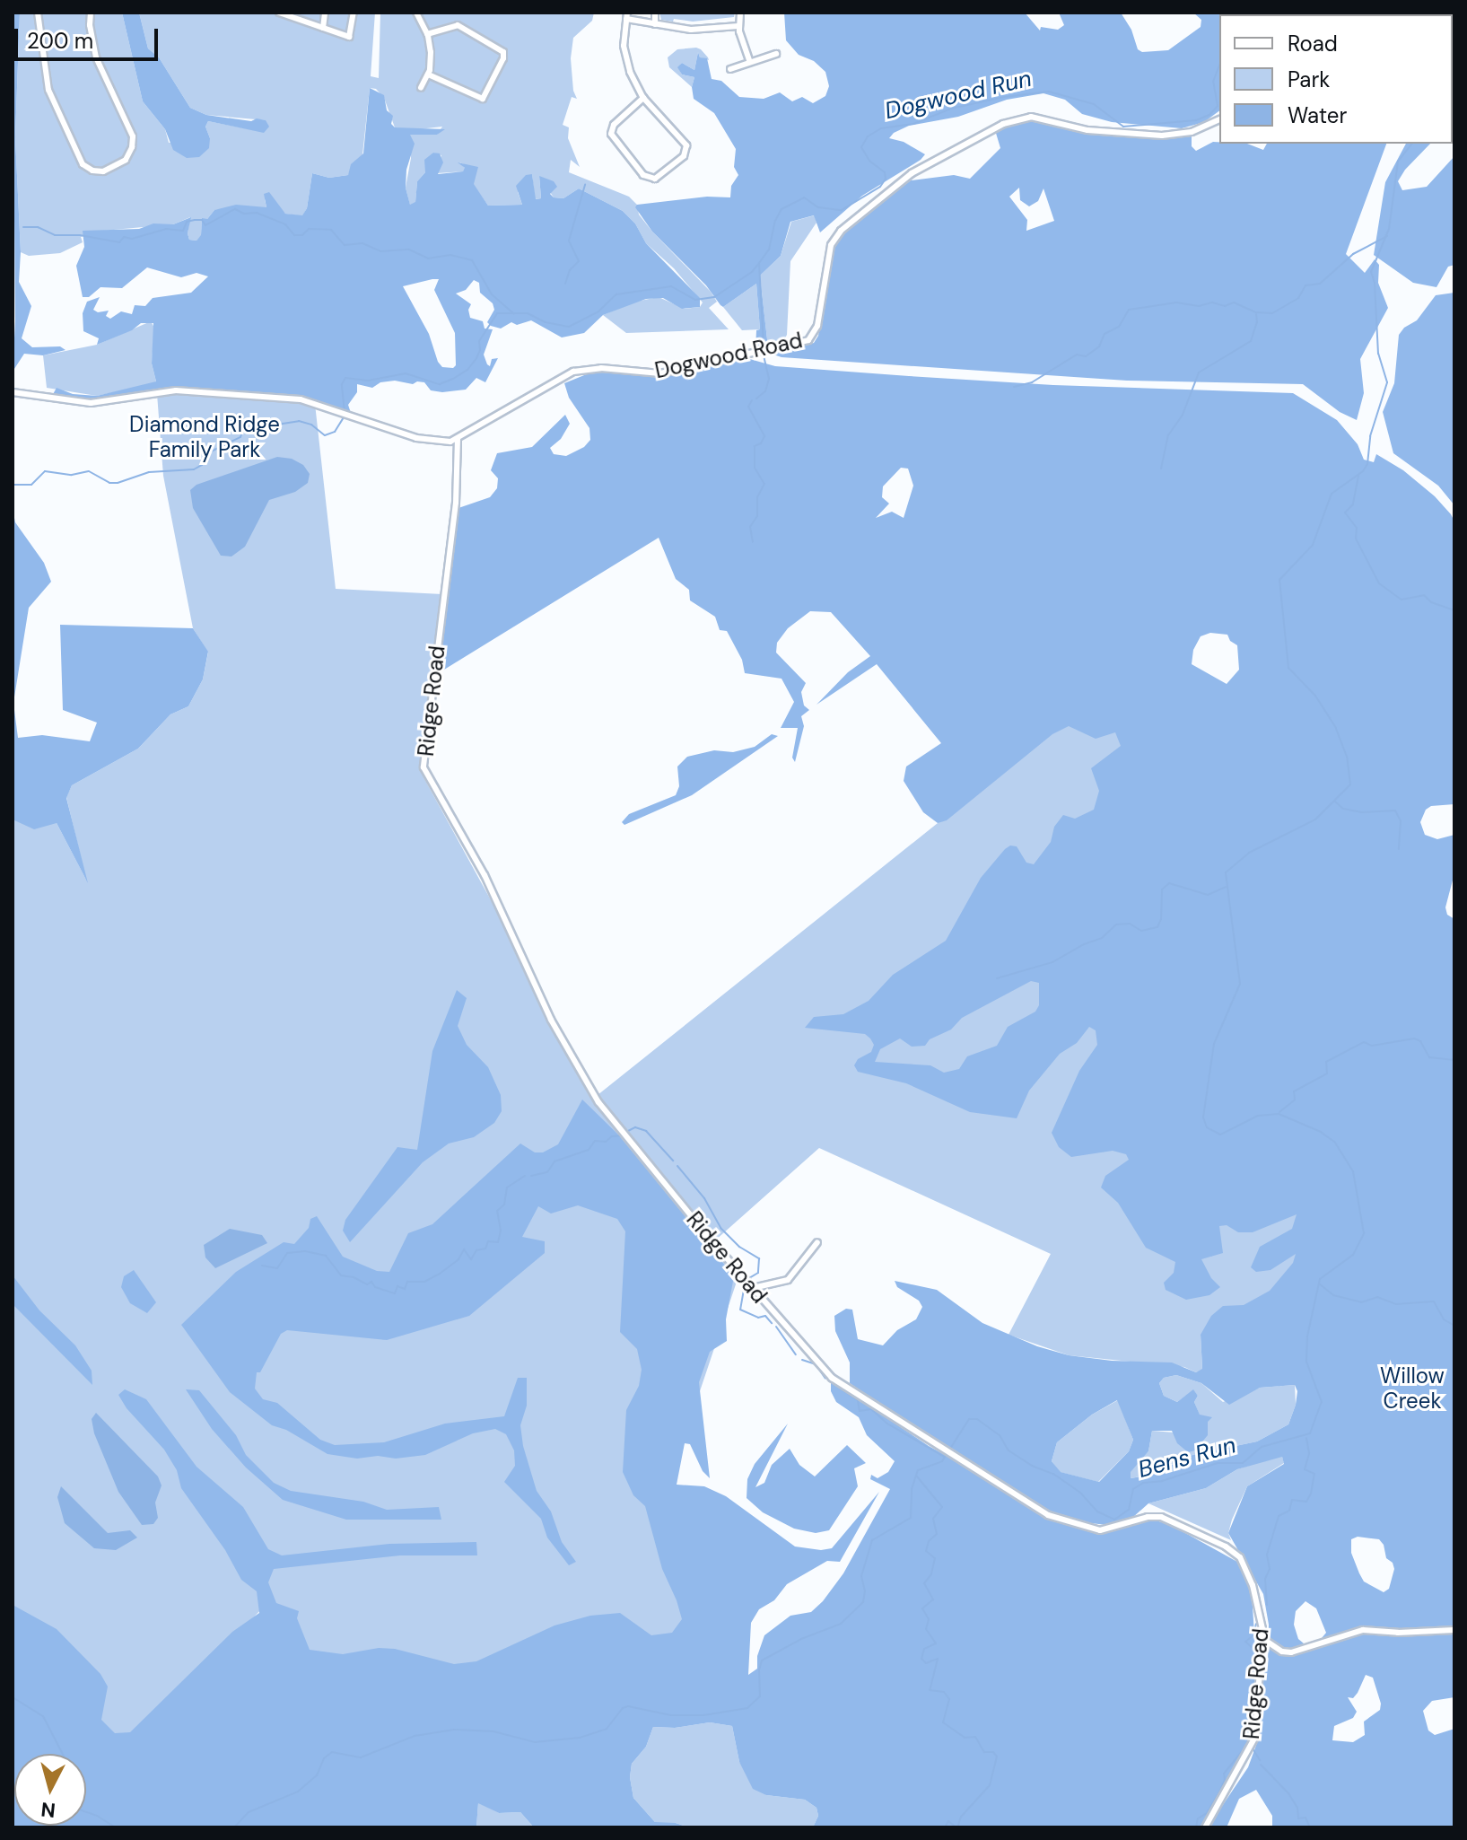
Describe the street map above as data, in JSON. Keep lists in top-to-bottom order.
{
  "streets": {
    "street": ["Dogwood Road", "Ridge Road"]
  },
  "crossings": [
    ["Dogwood Road", "Ridge Road"]
  ],
  "water": ["Dogwood Run", "Bens Run"],
  "parks": ["Diamond Ridge Family Park", "Willow Creek"],
  "legend": ["Road", "Park", "Water"],
  "scale_bar": "200 m",
  "north": "bottom"
}
